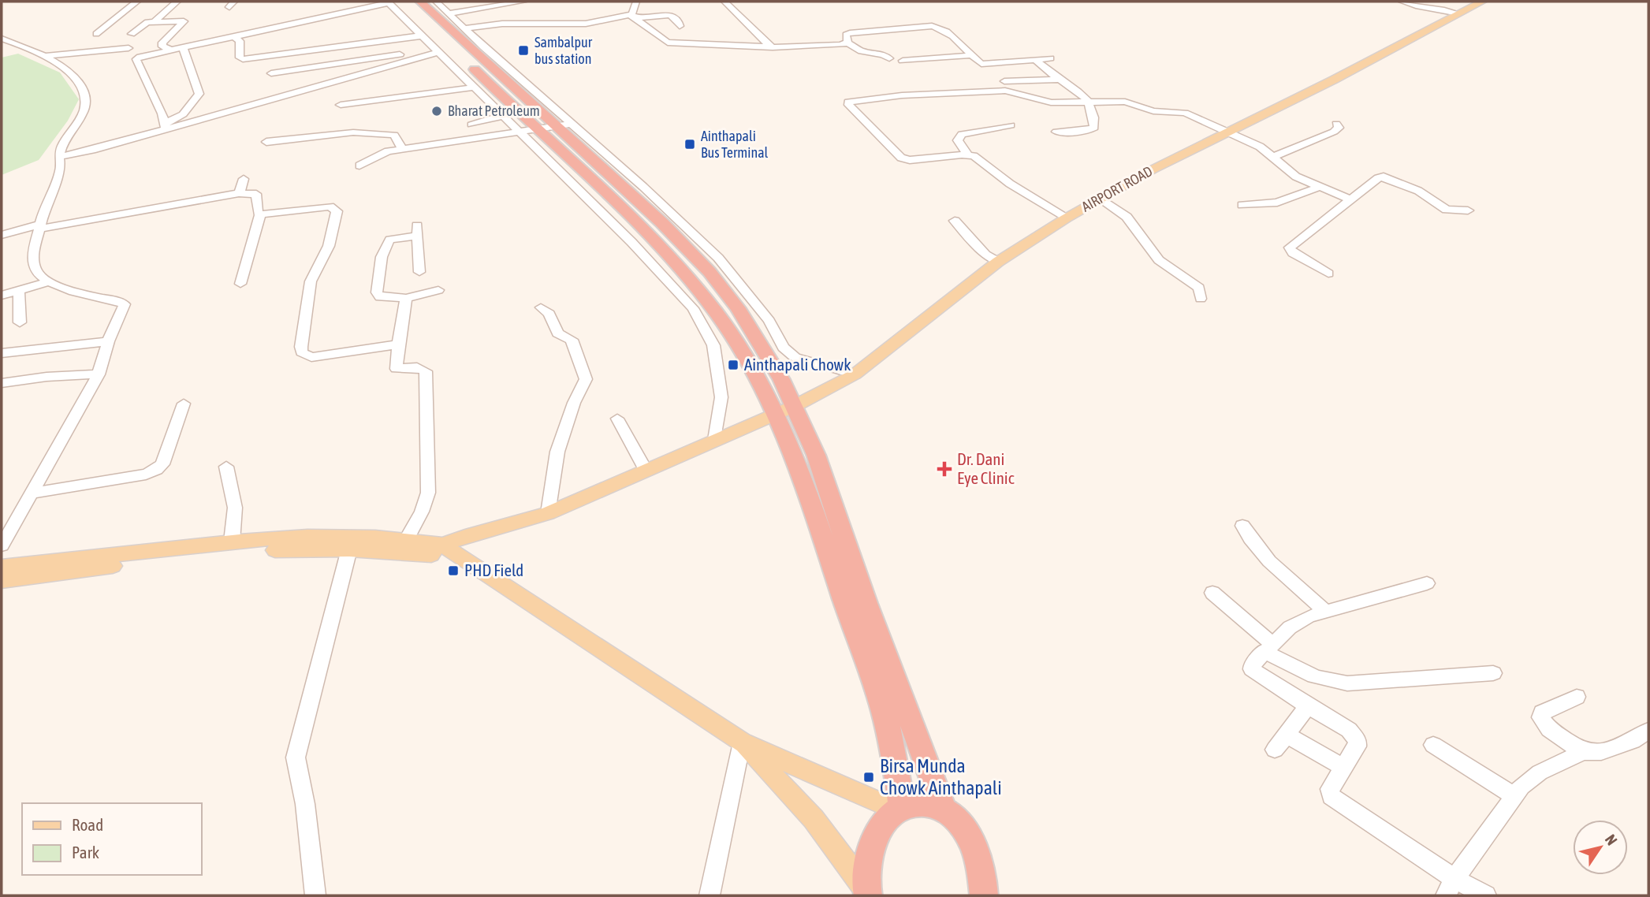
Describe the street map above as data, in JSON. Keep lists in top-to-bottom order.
{
  "streets": {
    "main road": ["AIRPORT ROAD"]
  },
  "places": {
    "transit": [
      "Sambalpur bus station",
      "Ainthapali Bus Terminal",
      "Ainthapali Chowk",
      "PHD Field",
      "Birsa Munda Chowk Ainthapali"
    ],
    "other": ["Bharat Petroleum"],
    "health": ["Dr. Dani Eye Clinic"]
  },
  "legend": ["Road", "Park"],
  "north": "top right"
}
